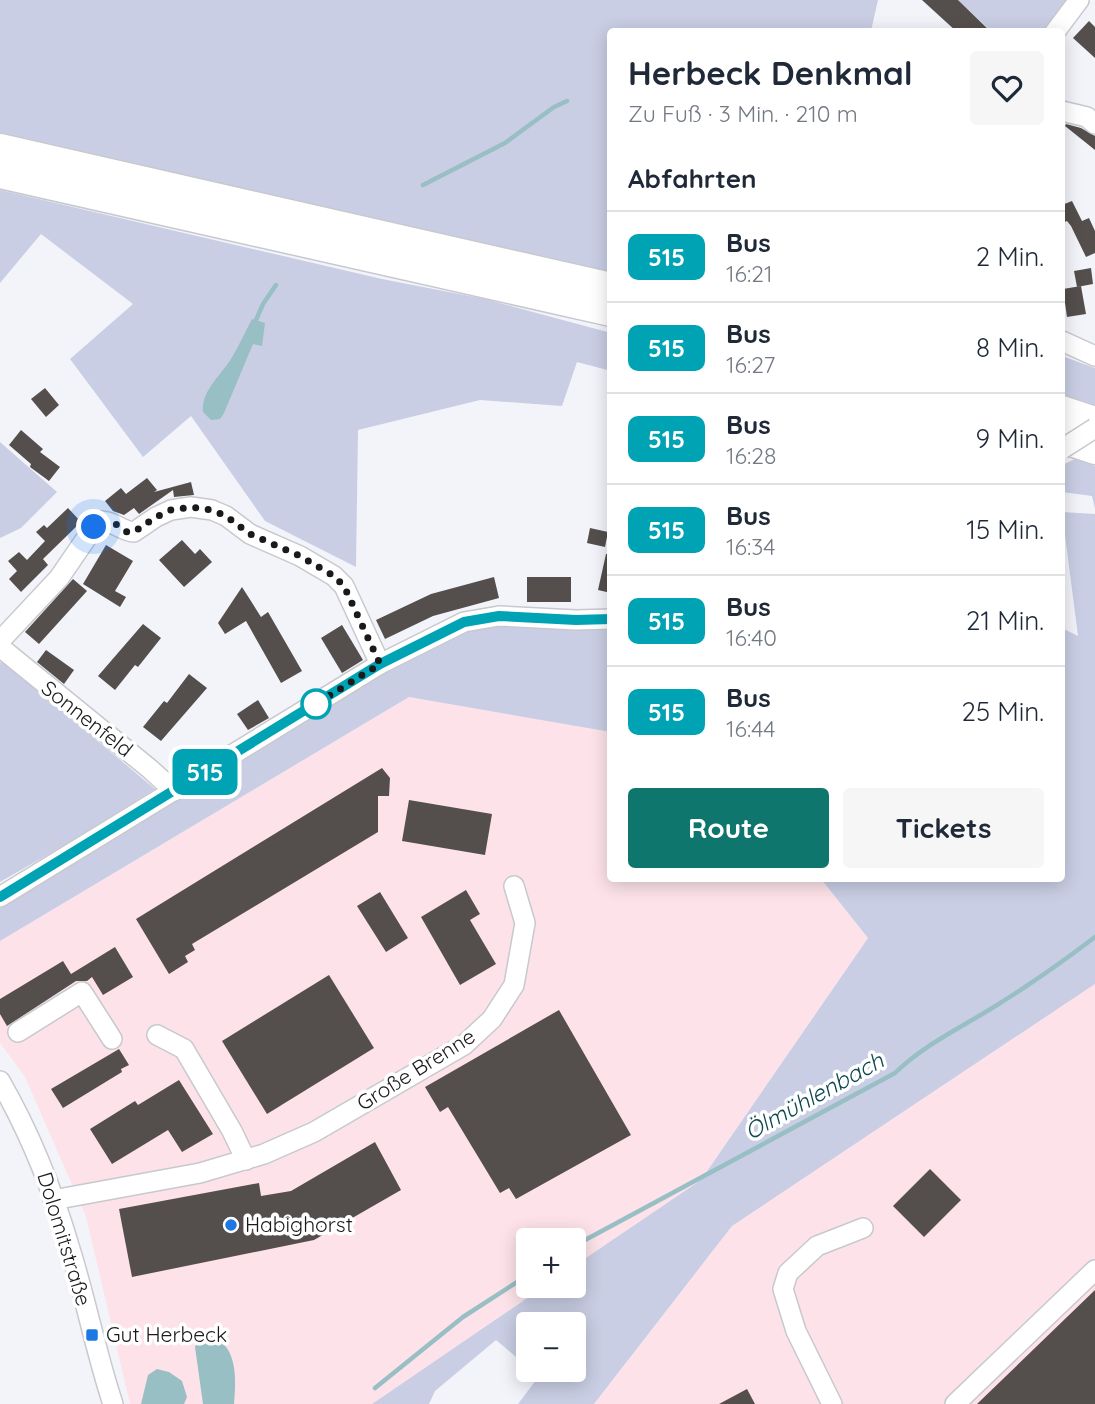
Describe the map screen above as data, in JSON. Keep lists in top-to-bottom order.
{
  "streets": {
    "street": ["Sonnenfeld", "Große Brenne", "Dolomitstraße"]
  },
  "crossings": [
    ["Große Brenne", "Dolomitstraße"]
  ],
  "water": ["Ölmühlenbach"],
  "places": {
    "other": ["Habighorst"],
    "transit": ["Gut Herbeck"]
  },
  "lines": ["bus line 515"],
  "page": {
    "on_map": "515",
    "heading": [
      ["Herbeck Denkmal", "Zu Fuß · 3 Min. · 210 m"],
      "Abfahrten"
    ],
    "list": [
      {
        "mark": "515",
        "name": "Bus",
        "note": "16:21",
        "value": "2 Min."
      },
      {
        "mark": "515",
        "name": "Bus",
        "note": "16:27",
        "value": "8 Min."
      },
      {
        "mark": "515",
        "name": "Bus",
        "note": "16:28",
        "value": "9 Min."
      },
      {
        "mark": "515",
        "name": "Bus",
        "note": "16:34",
        "value": "15 Min."
      },
      {
        "mark": "515",
        "name": "Bus",
        "note": "16:40",
        "value": "21 Min."
      },
      {
        "mark": "515",
        "name": "Bus",
        "note": "16:44",
        "value": "25 Min."
      }
    ],
    "buttons": ["Route", "Tickets"],
    "map_buttons": ["+", "−"]
  }
}
